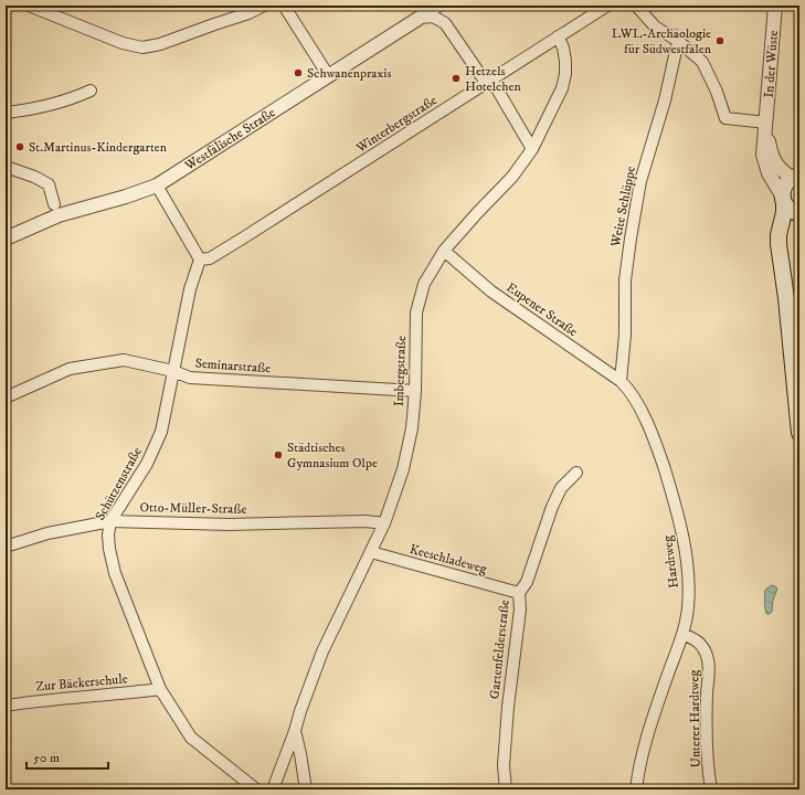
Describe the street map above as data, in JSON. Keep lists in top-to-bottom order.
{
  "streets": {
    "street": [
      "In der Wüste",
      "Winterbergstraße",
      "Westfälische Straße",
      "Weite Schlüppe",
      "Eupener Straße",
      "Seminarstraße",
      "Imbergstraße",
      "Schützenstraße",
      "Otto-Müller-Straße",
      "Keeschladeweg",
      "Hardtweg",
      "Gartenfelderstraße",
      "Zur Bäckerschule",
      "Unterer Hardtweg"
    ]
  },
  "crossings": [
    ["Winterbergstraße", "Imbergstraße"],
    ["Winterbergstraße", "Schützenstraße"],
    ["Weite Schlüppe", "Eupener Straße"],
    ["Weite Schlüppe", "Hardtweg"],
    ["Eupener Straße", "Imbergstraße"],
    ["Eupener Straße", "Hardtweg"],
    ["Seminarstraße", "Imbergstraße"],
    ["Seminarstraße", "Schützenstraße"],
    ["Imbergstraße", "Otto-Müller-Straße"],
    ["Imbergstraße", "Keeschladeweg"],
    ["Schützenstraße", "Otto-Müller-Straße"],
    ["Schützenstraße", "Zur Bäckerschule"],
    ["Keeschladeweg", "Gartenfelderstraße"],
    ["Hardtweg", "Unterer Hardtweg"]
  ],
  "places": [
    "LWL-Archäologie für Südwestfalen",
    "Schwanenpraxis",
    "Hetzels Hotelchen",
    "St.Martinus-Kindergarten",
    "Städtisches Gymnasium Olpe"
  ],
  "scale_bar": "50 m"
}
